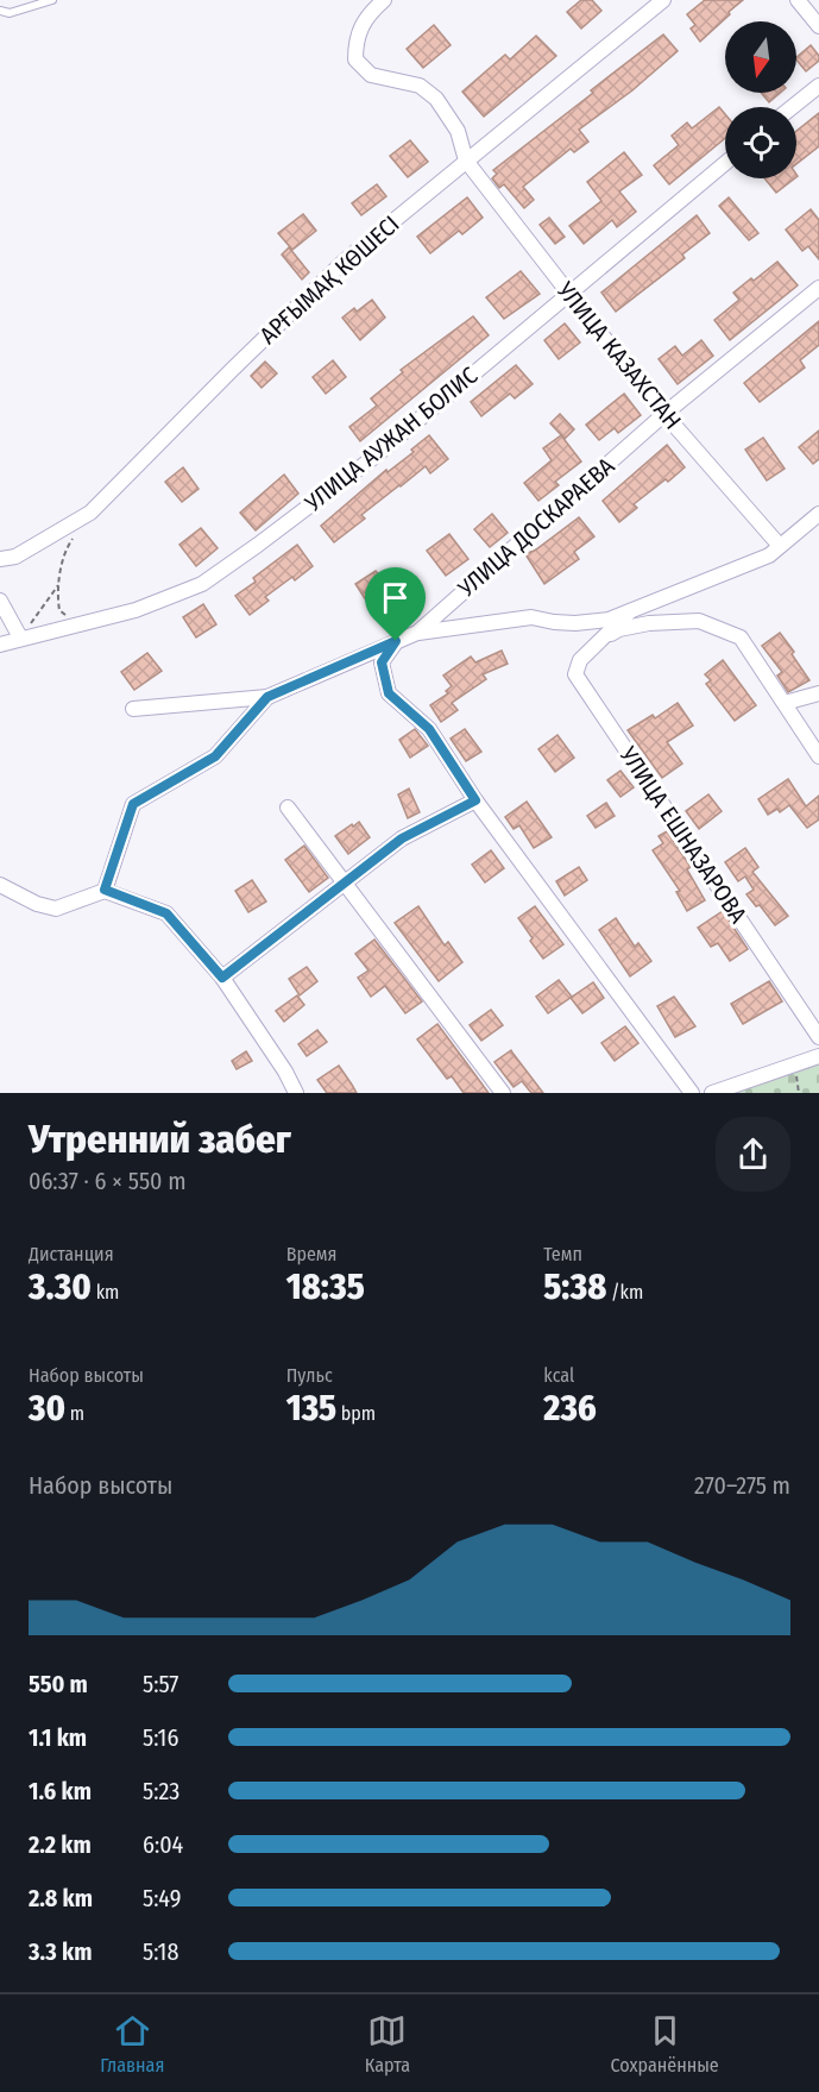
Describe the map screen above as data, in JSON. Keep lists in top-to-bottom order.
{
  "streets": {
    "street": [
      "АРҒЫМАҚ КӨШЕСІ",
      "УЛИЦА КАЗАХСТАН",
      "УЛИЦА АУЖАН БОЛИС",
      "УЛИЦА ДОСКАРАЕВА",
      "УЛИЦА ЕШНАЗАРОВА"
    ]
  },
  "crossings": [
    ["АРҒЫМАҚ КӨШЕСІ", "УЛИЦА КАЗАХСТАН"],
    ["УЛИЦА КАЗАХСТАН", "УЛИЦА АУЖАН БОЛИС"],
    ["УЛИЦА КАЗАХСТАН", "УЛИЦА ДОСКАРАЕВА"]
  ],
  "north": "bottom",
  "page": {
    "heading": ["Утренний забег", "06:37 · 6 × 550 m"],
    "stats": [
      ["Дистанция", "3.30 km"],
      ["Время", "18:35"],
      ["Темп", "5:38 /km"],
      ["Набор высоты", "30 m"],
      ["Пульс", "135 bpm"],
      ["kcal", "236"]
    ],
    "chart": ["Набор высоты", "270–275 m"],
    "list": [
      {
        "name": "550 m",
        "note": "5:57"
      },
      {
        "name": "1.1 km",
        "note": "5:16"
      },
      {
        "name": "1.6 km",
        "note": "5:23"
      },
      {
        "name": "2.2 km",
        "note": "6:04"
      },
      {
        "name": "2.8 km",
        "note": "5:49"
      },
      {
        "name": "3.3 km",
        "note": "5:18"
      }
    ],
    "tabs": ["Главная", "Карта", "Сохранённые"]
  }
}
